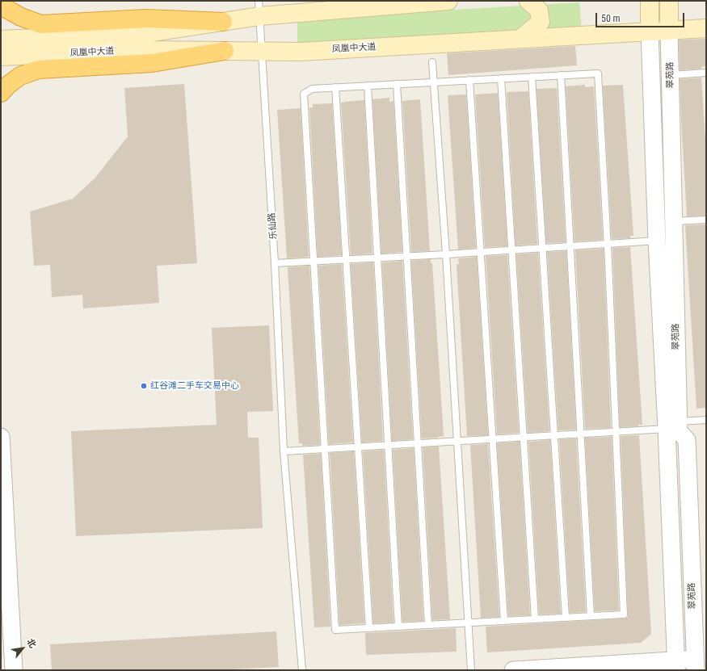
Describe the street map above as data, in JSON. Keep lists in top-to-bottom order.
{
  "streets": {
    "main road": ["凤凰中大道", "翠苑路"],
    "lane": ["乐仙路"]
  },
  "crossings": [
    ["凤凰中大道", "翠苑路"],
    ["凤凰中大道", "乐仙路"]
  ],
  "places": ["红谷滩二手车交易中心"],
  "scale_bar": "50 m",
  "north": "top right"
}
